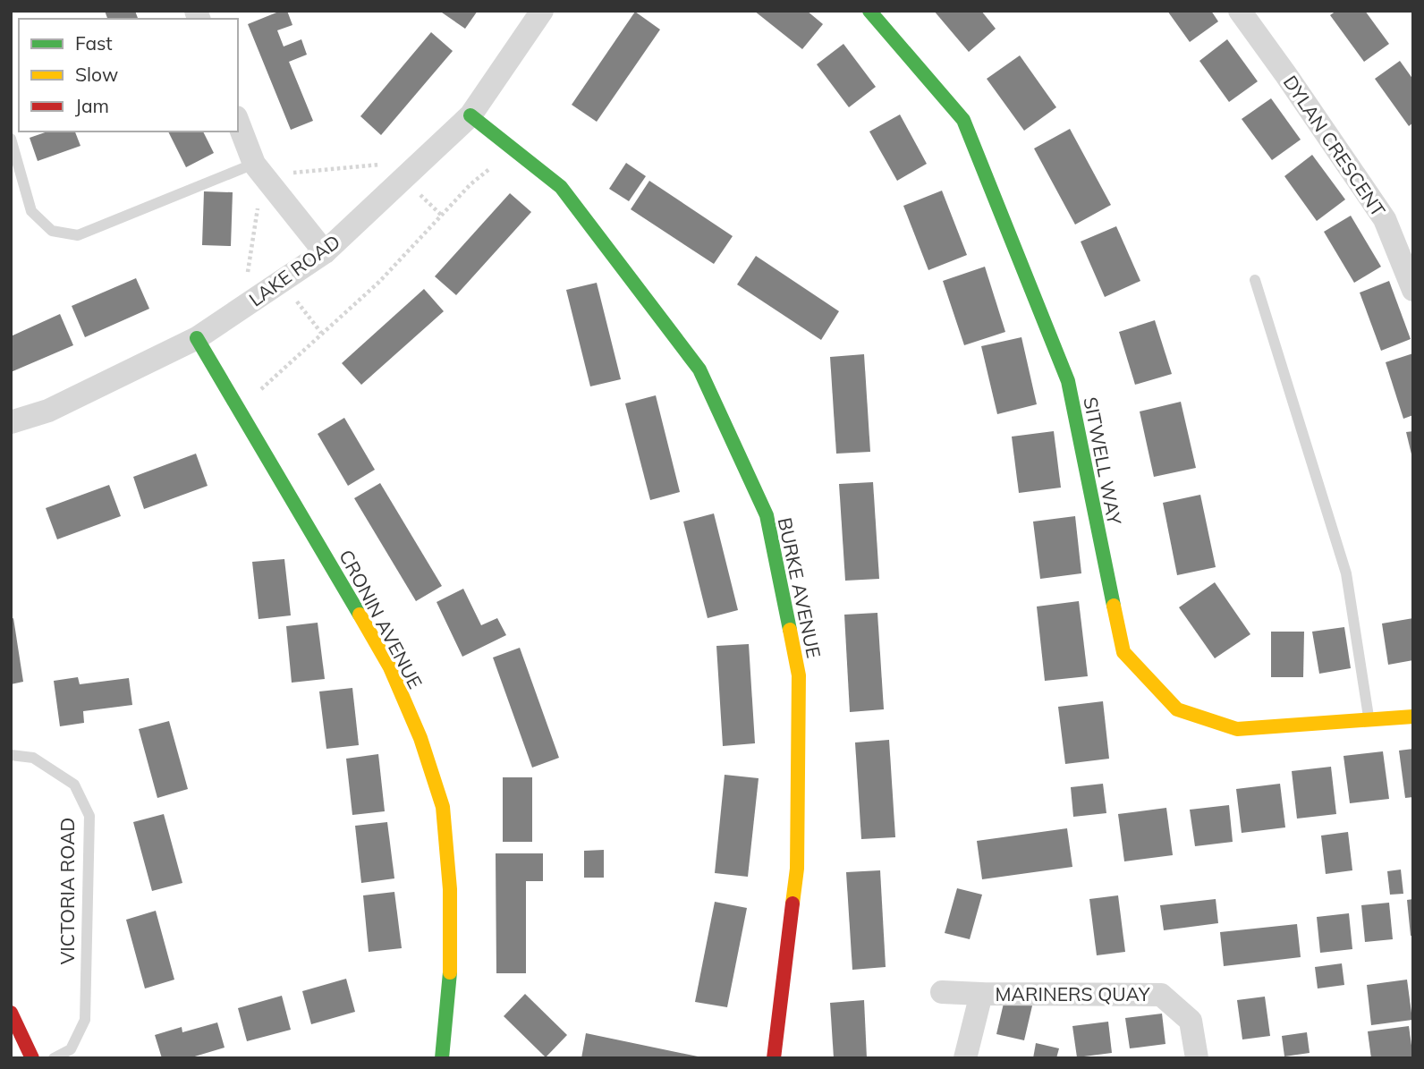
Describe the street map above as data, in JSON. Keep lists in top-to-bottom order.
{
  "streets": {
    "street": [
      "DYLAN CRESCENT",
      "LAKE ROAD",
      "SITWELL WAY",
      "BURKE AVENUE",
      "CRONIN AVENUE",
      "MARINERS QUAY"
    ],
    "lane": ["VICTORIA ROAD"]
  },
  "crossings": [
    ["LAKE ROAD", "BURKE AVENUE"],
    ["LAKE ROAD", "CRONIN AVENUE"]
  ],
  "legend": ["Fast", "Slow", "Jam"]
}
